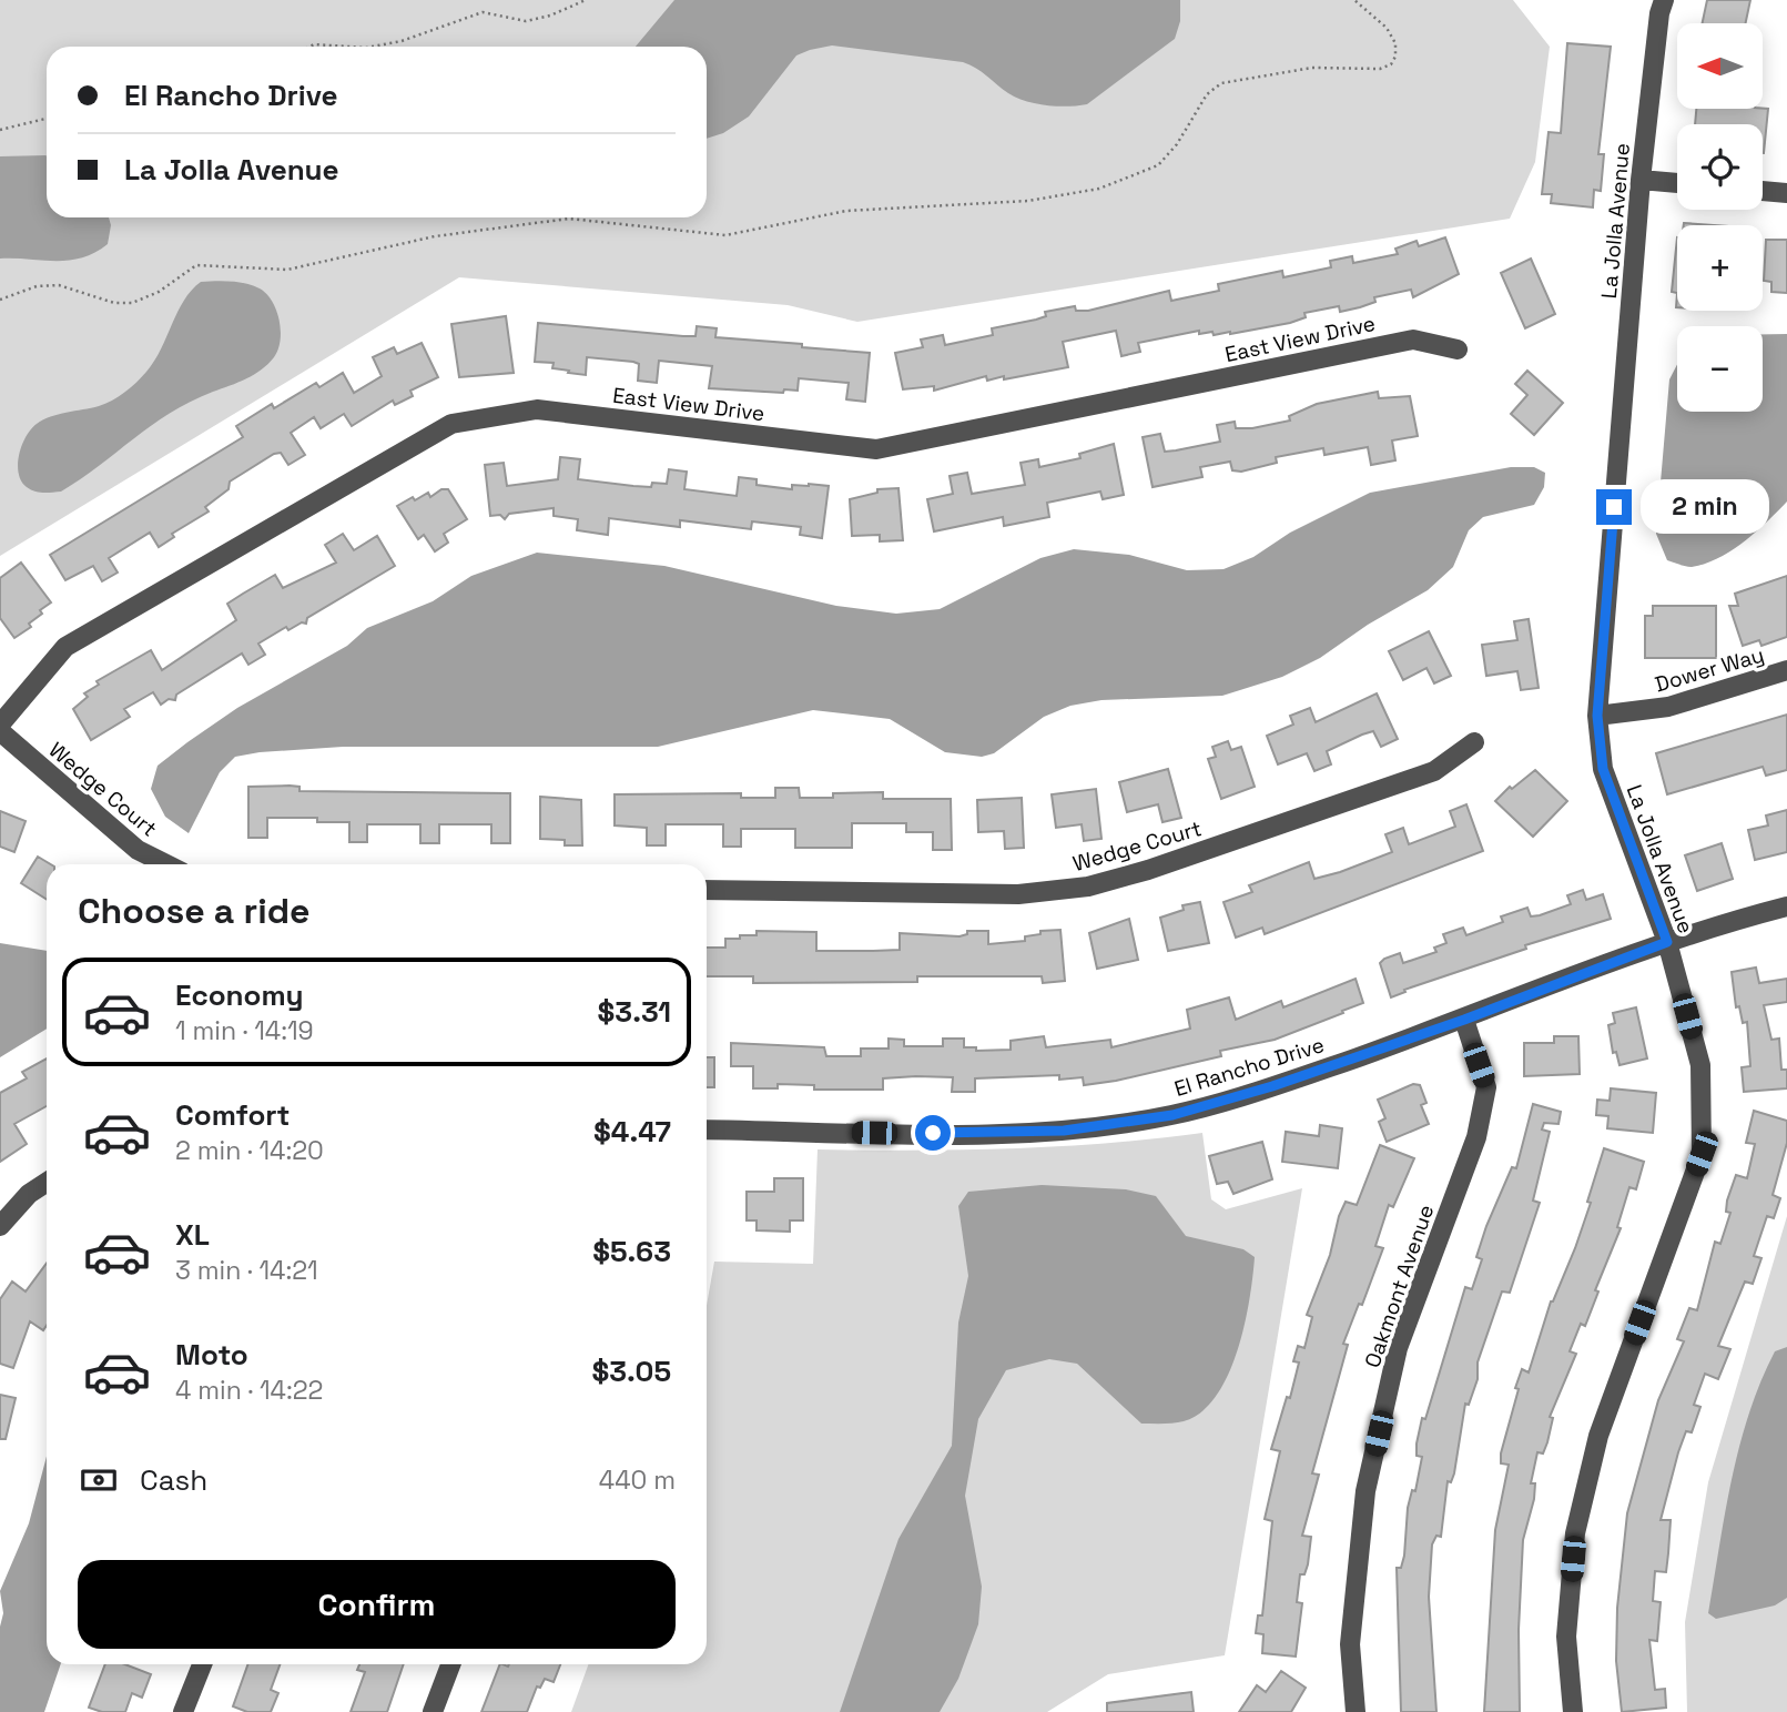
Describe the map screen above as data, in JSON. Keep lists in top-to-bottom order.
{
  "streets": {
    "street": [
      "La Jolla Avenue",
      "East View Drive",
      "Dower Way",
      "Wedge Court",
      "El Rancho Drive",
      "Oakmont Avenue"
    ]
  },
  "crossings": [
    ["La Jolla Avenue", "Dower Way"],
    ["La Jolla Avenue", "El Rancho Drive"],
    ["El Rancho Drive", "Oakmont Avenue"]
  ],
  "north": "left",
  "page": {
    "map_buttons": ["+", "−"],
    "banner": ["El Rancho Drive", "La Jolla Avenue"],
    "bubble": "2 min",
    "heading": "Choose a ride",
    "list": [
      {
        "name": "Economy",
        "note": "1 min · 14:19",
        "value": "$3.31"
      },
      {
        "name": "Comfort",
        "note": "2 min · 14:20",
        "value": "$4.47"
      },
      {
        "name": "XL",
        "note": "3 min · 14:21",
        "value": "$5.63"
      },
      {
        "name": "Moto",
        "note": "4 min · 14:22",
        "value": "$3.05"
      }
    ],
    "pay": ["Cash", "440 m"],
    "buttons": "Confirm"
  }
}
